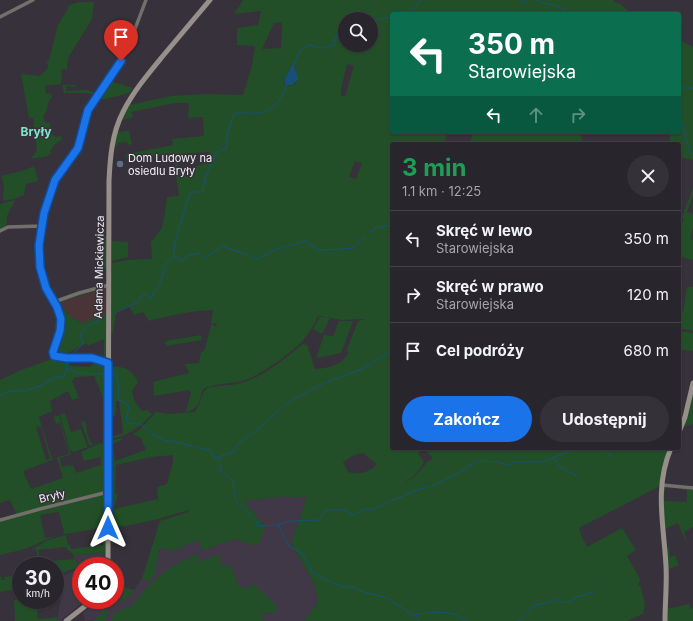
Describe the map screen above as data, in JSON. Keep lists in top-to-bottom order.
{
  "streets": {
    "street": ["Adama Mickiewicza", "Bryły"]
  },
  "crossings": [
    ["Adama Mickiewicza", "Bryły"]
  ],
  "districts": ["Bryły"],
  "places": ["Dom Ludowy na osiedlu Bryły"],
  "page": {
    "turn": ["350 m", "Starowiejska"],
    "heading": ["3 min", "1.1 km · 12:25"],
    "list": [
      {
        "name": "Skręć w lewo",
        "note": "Starowiejska",
        "value": "350 m"
      },
      {
        "name": "Skręć w prawo",
        "note": "Starowiejska",
        "value": "120 m"
      },
      {
        "name": "Cel podróży",
        "value": "680 m"
      }
    ],
    "buttons": ["Zakończ", "Udostępnij"],
    "speed": "30 km/h",
    "limit": "40"
  }
}
